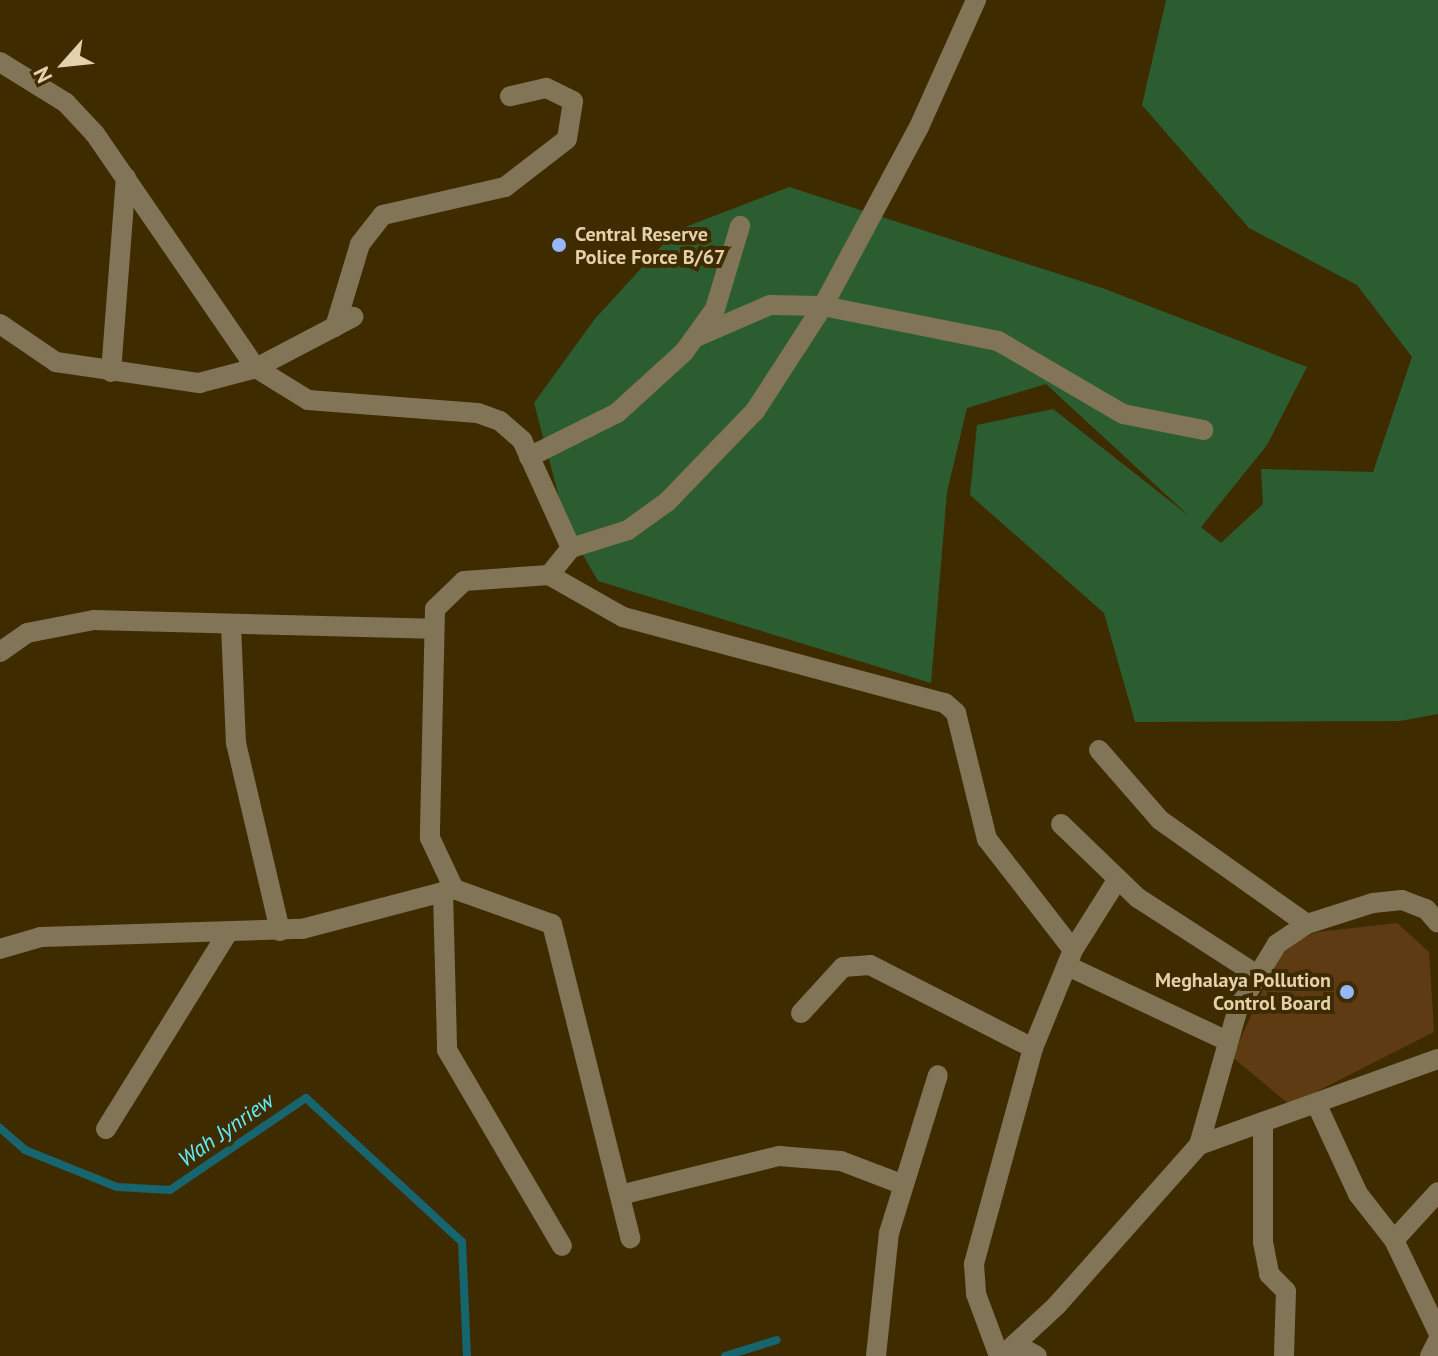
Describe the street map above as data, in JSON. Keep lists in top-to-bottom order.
{
  "water": ["Wah Jynriew"],
  "places": ["Central Reserve Police Force B/67", "Meghalaya Pollution Control Board"],
  "north": "bottom left"
}
